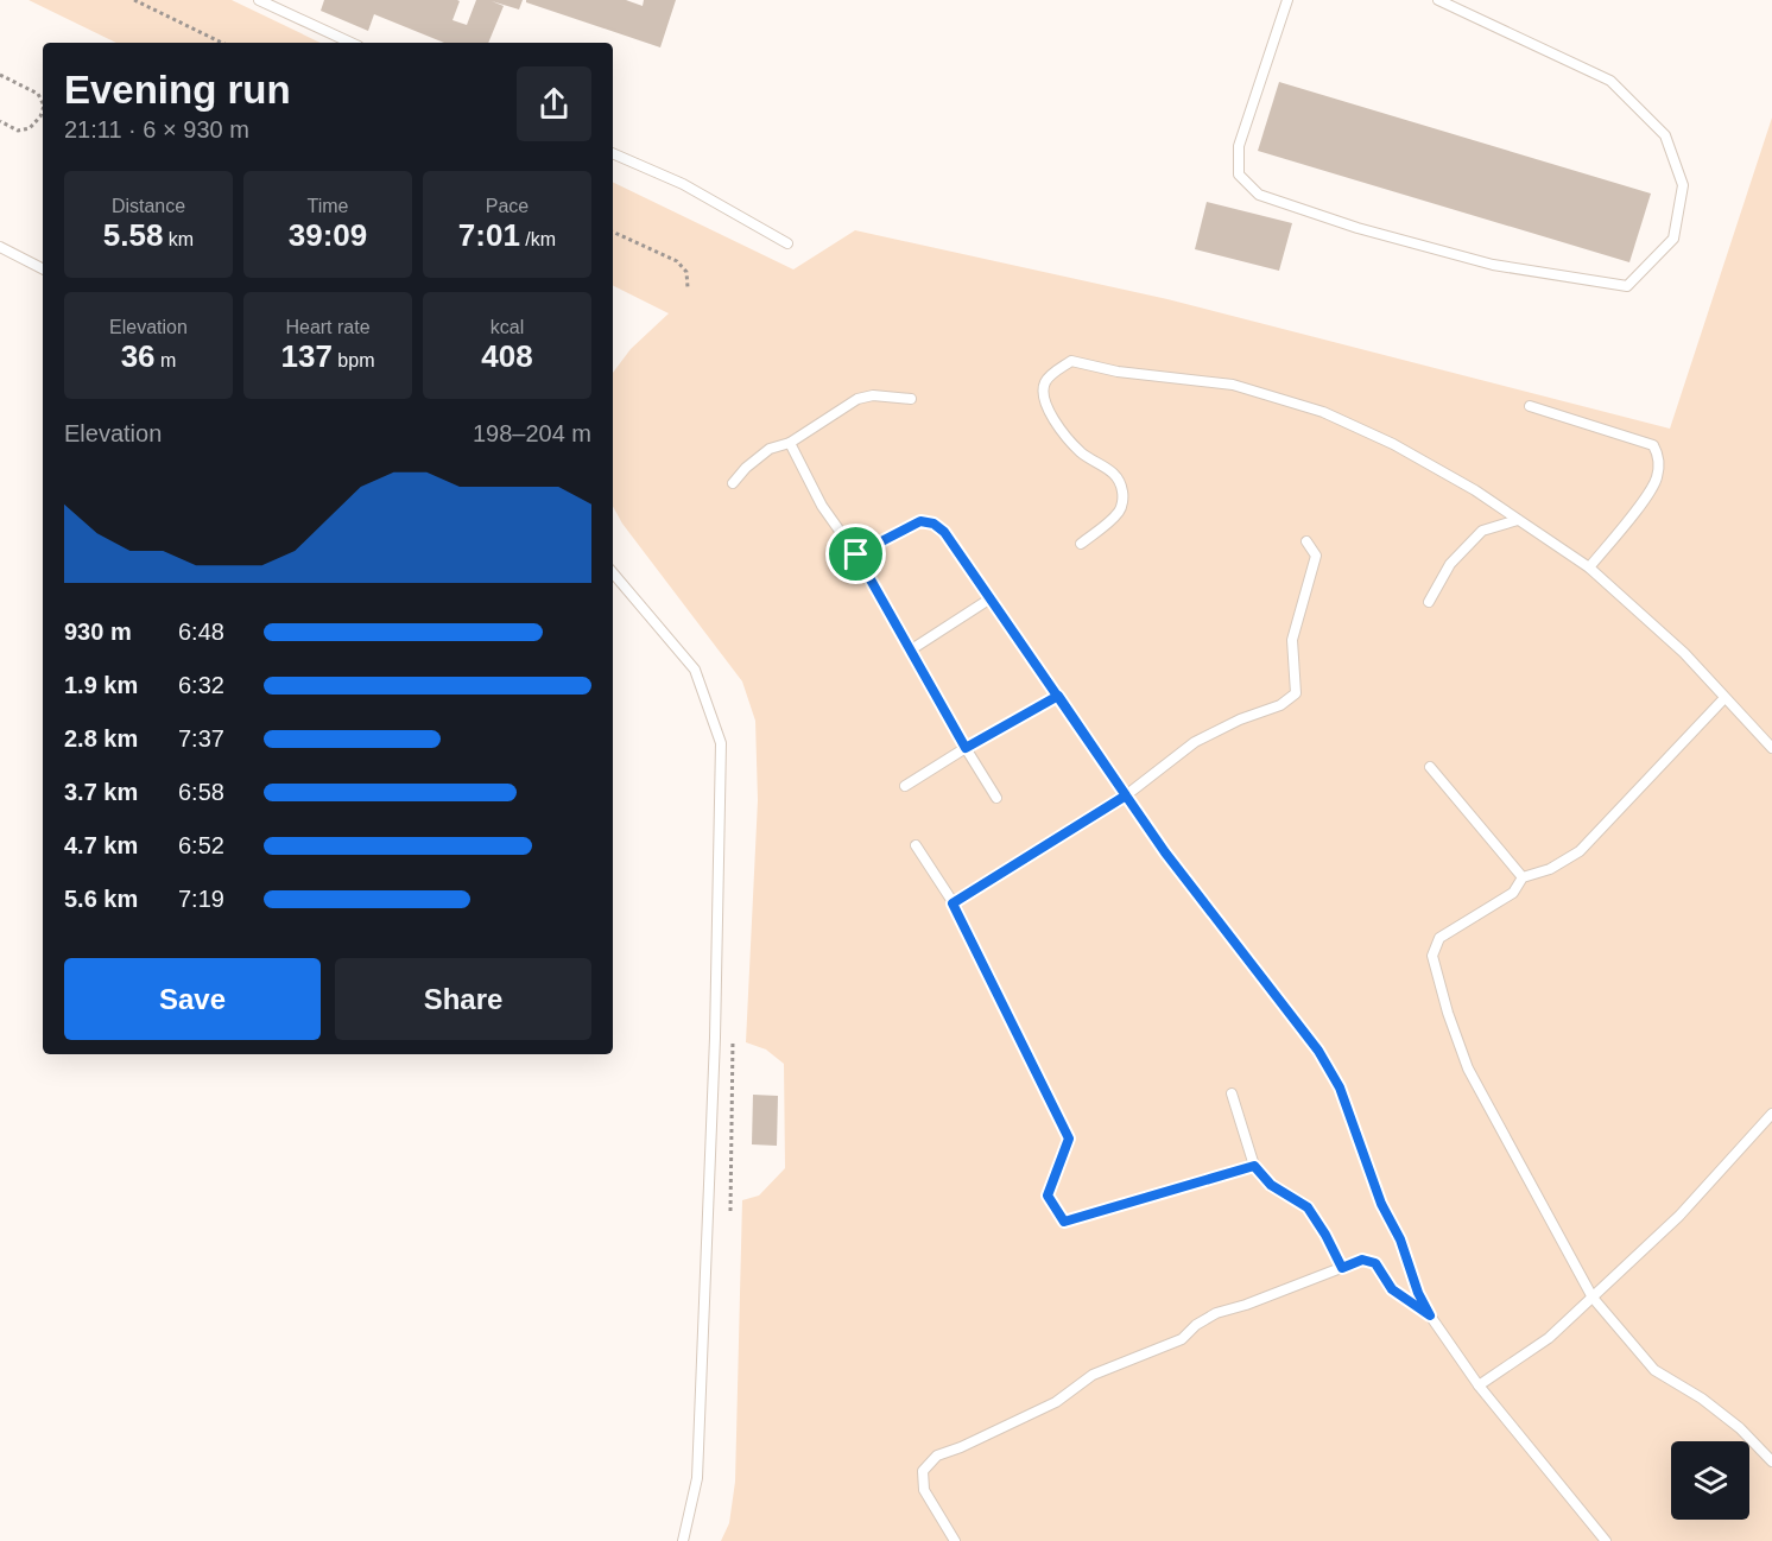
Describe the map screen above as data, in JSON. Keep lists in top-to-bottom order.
{
  "page": {
    "heading": ["Evening run", "21:11 · 6 × 930 m"],
    "stats": [
      ["Distance", "5.58 km"],
      ["Time", "39:09"],
      ["Pace", "7:01 /km"],
      ["Elevation", "36 m"],
      ["Heart rate", "137 bpm"],
      ["kcal", "408"]
    ],
    "chart": ["Elevation", "198–204 m"],
    "list": [
      {
        "name": "930 m",
        "note": "6:48"
      },
      {
        "name": "1.9 km",
        "note": "6:32"
      },
      {
        "name": "2.8 km",
        "note": "7:37"
      },
      {
        "name": "3.7 km",
        "note": "6:58"
      },
      {
        "name": "4.7 km",
        "note": "6:52"
      },
      {
        "name": "5.6 km",
        "note": "7:19"
      }
    ],
    "buttons": ["Save", "Share"]
  }
}
